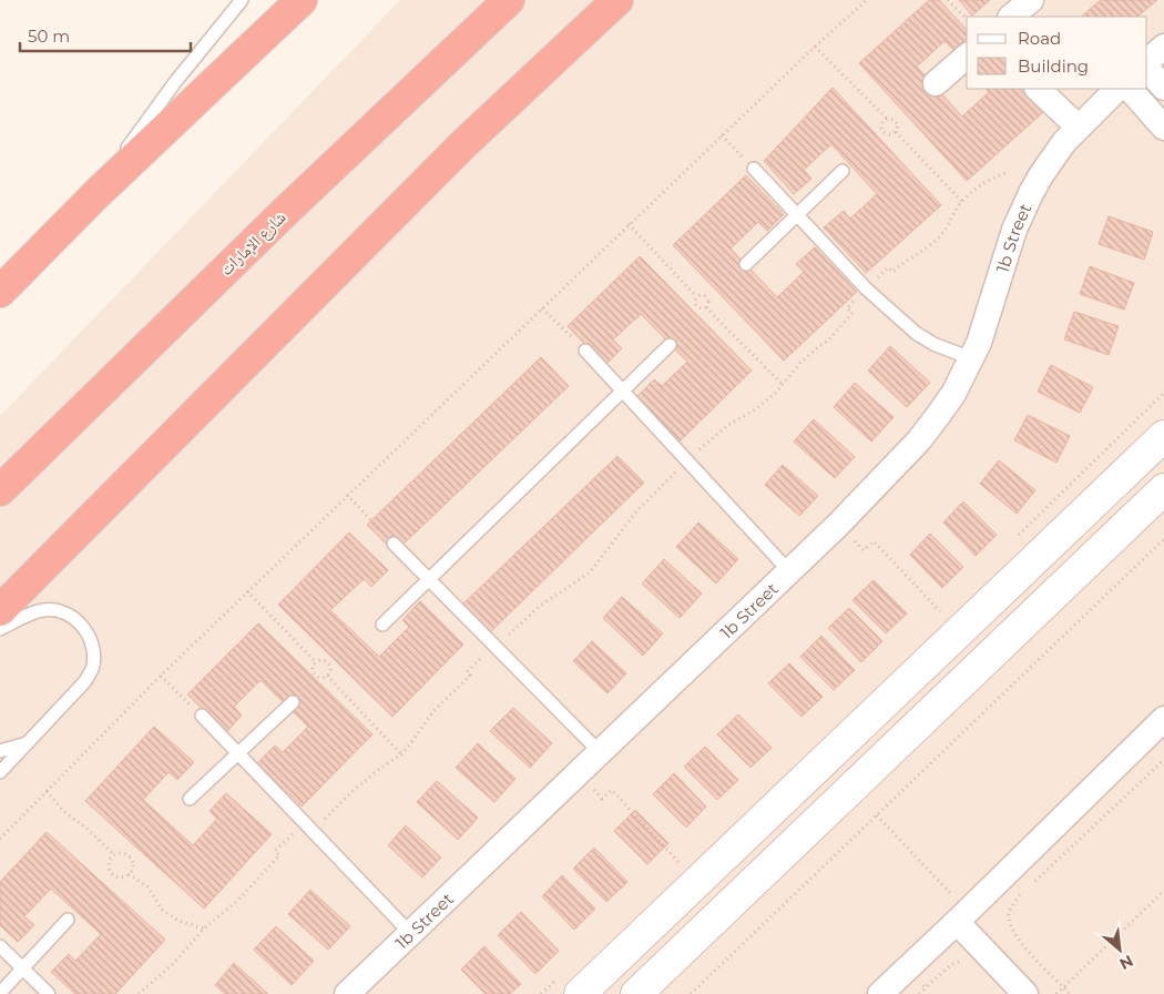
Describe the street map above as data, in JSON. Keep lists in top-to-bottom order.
{
  "streets": {
    "highway": ["شارع الإمارات"],
    "street": ["1b Street"]
  },
  "legend": ["Road", "Building"],
  "scale_bar": "50 m",
  "north": "bottom right"
}
